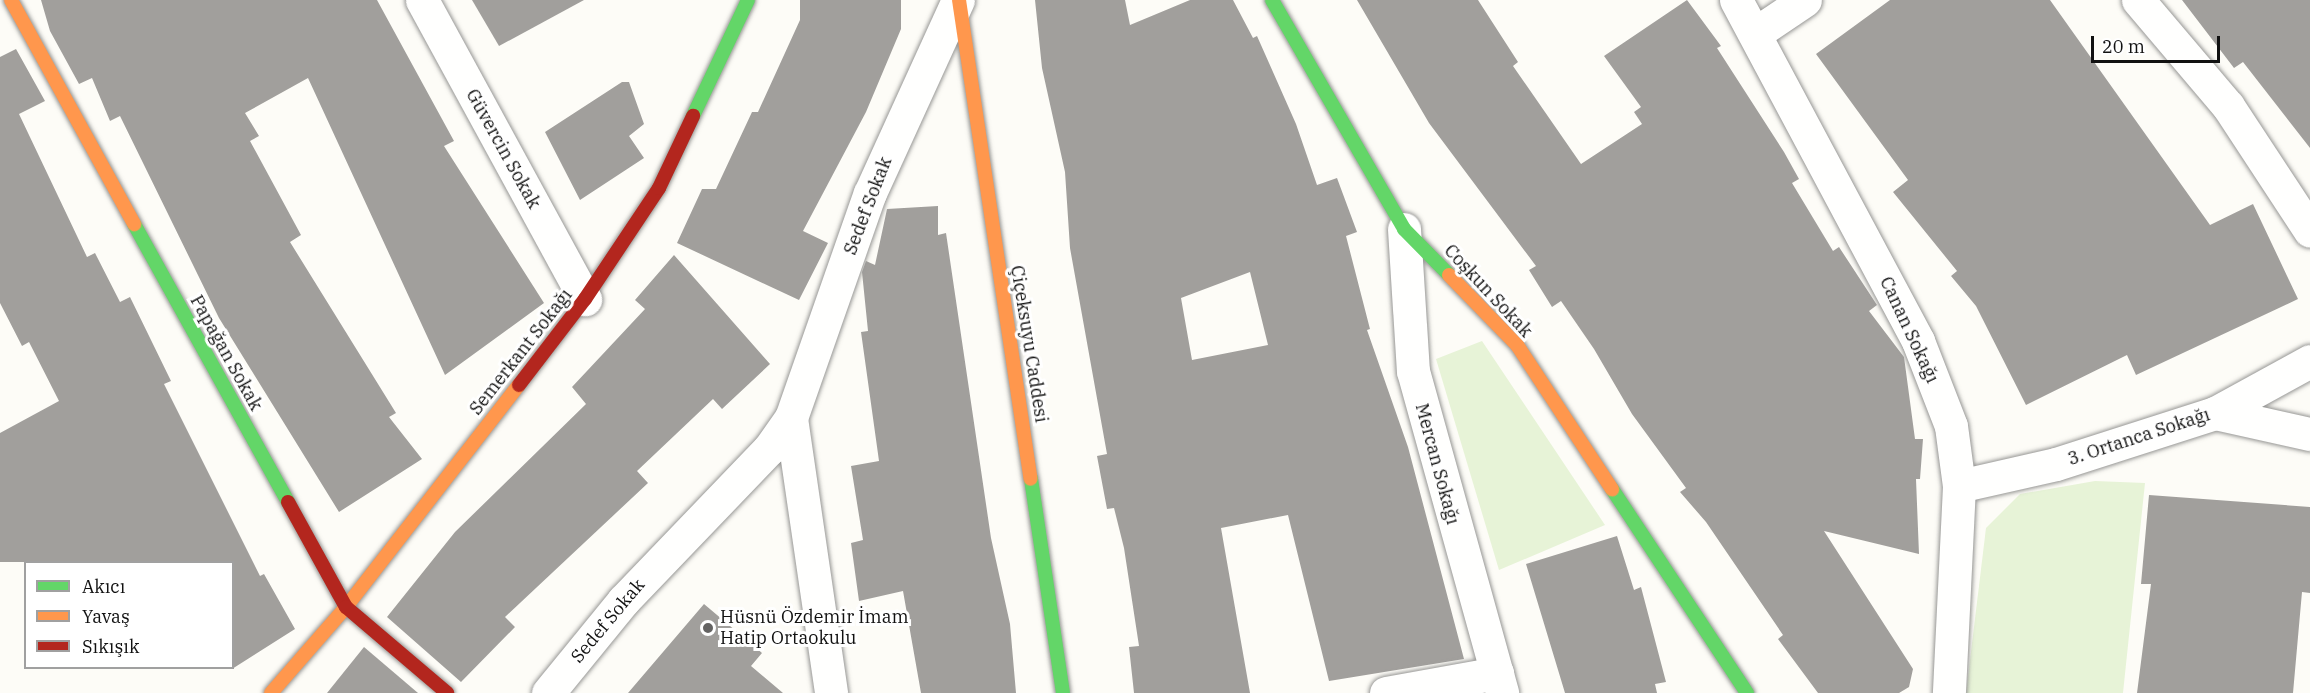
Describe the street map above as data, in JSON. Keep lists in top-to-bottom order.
{
  "streets": {
    "street": [
      "Güvercin Sokak",
      "Sedef Sokak",
      "Coşkun Sokak",
      "Canan Sokağı",
      "Çiçeksuyu Caddesi",
      "Semerkant Sokağı",
      "Papağan Sokak",
      "3. Ortanca Sokağı",
      "Mercan Sokağı"
    ]
  },
  "crossings": [
    ["Güvercin Sokak", "Semerkant Sokağı"],
    ["Sedef Sokak", "Çiçeksuyu Caddesi"],
    ["Coşkun Sokak", "Mercan Sokağı"],
    ["Canan Sokağı", "3. Ortanca Sokağı"],
    ["Semerkant Sokağı", "Papağan Sokak"]
  ],
  "places": ["Hüsnü Özdemir İmam Hatip Ortaokulu"],
  "legend": ["Akıcı", "Yavaş", "Sıkışık"],
  "scale_bar": "20 m"
}
